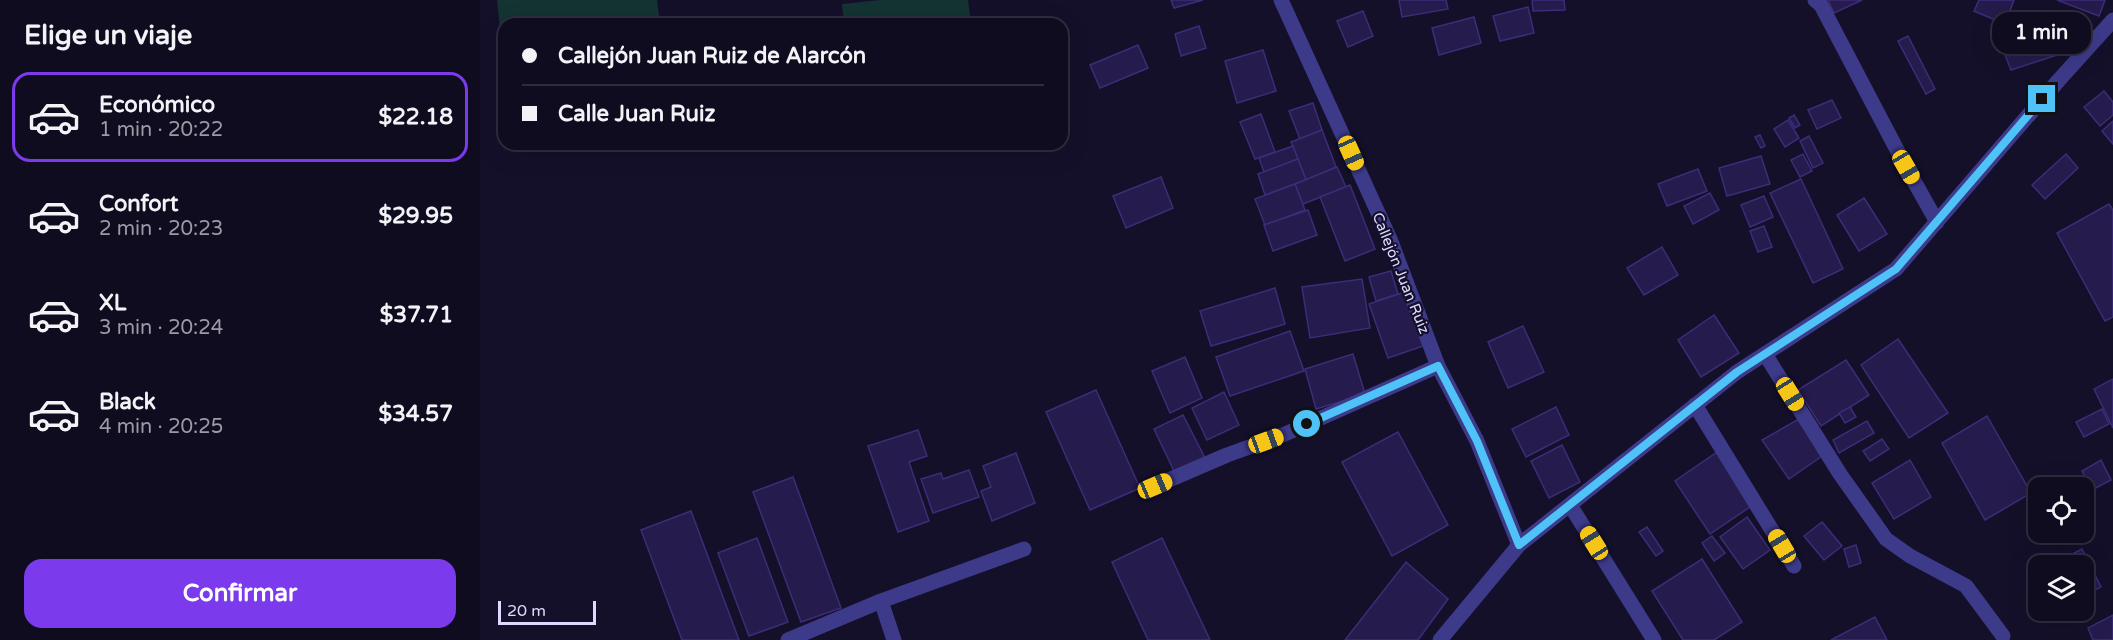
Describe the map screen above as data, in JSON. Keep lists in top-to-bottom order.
{
  "streets": {
    "street": ["Callejón Juan Ruiz"]
  },
  "scale_bar": "20 m",
  "page": {
    "heading": "Elige un viaje",
    "bubble": "1 min",
    "banner": ["Callejón Juan Ruiz de Alarcón", "Calle Juan Ruiz"],
    "list": [
      {
        "name": "Económico",
        "note": "1 min · 20:22",
        "value": "$22.18"
      },
      {
        "name": "Confort",
        "note": "2 min · 20:23",
        "value": "$29.95"
      },
      {
        "name": "XL",
        "note": "3 min · 20:24",
        "value": "$37.71"
      },
      {
        "name": "Black",
        "note": "4 min · 20:25",
        "value": "$34.57"
      }
    ],
    "buttons": "Confirmar",
    "scale": "20 m"
  }
}
